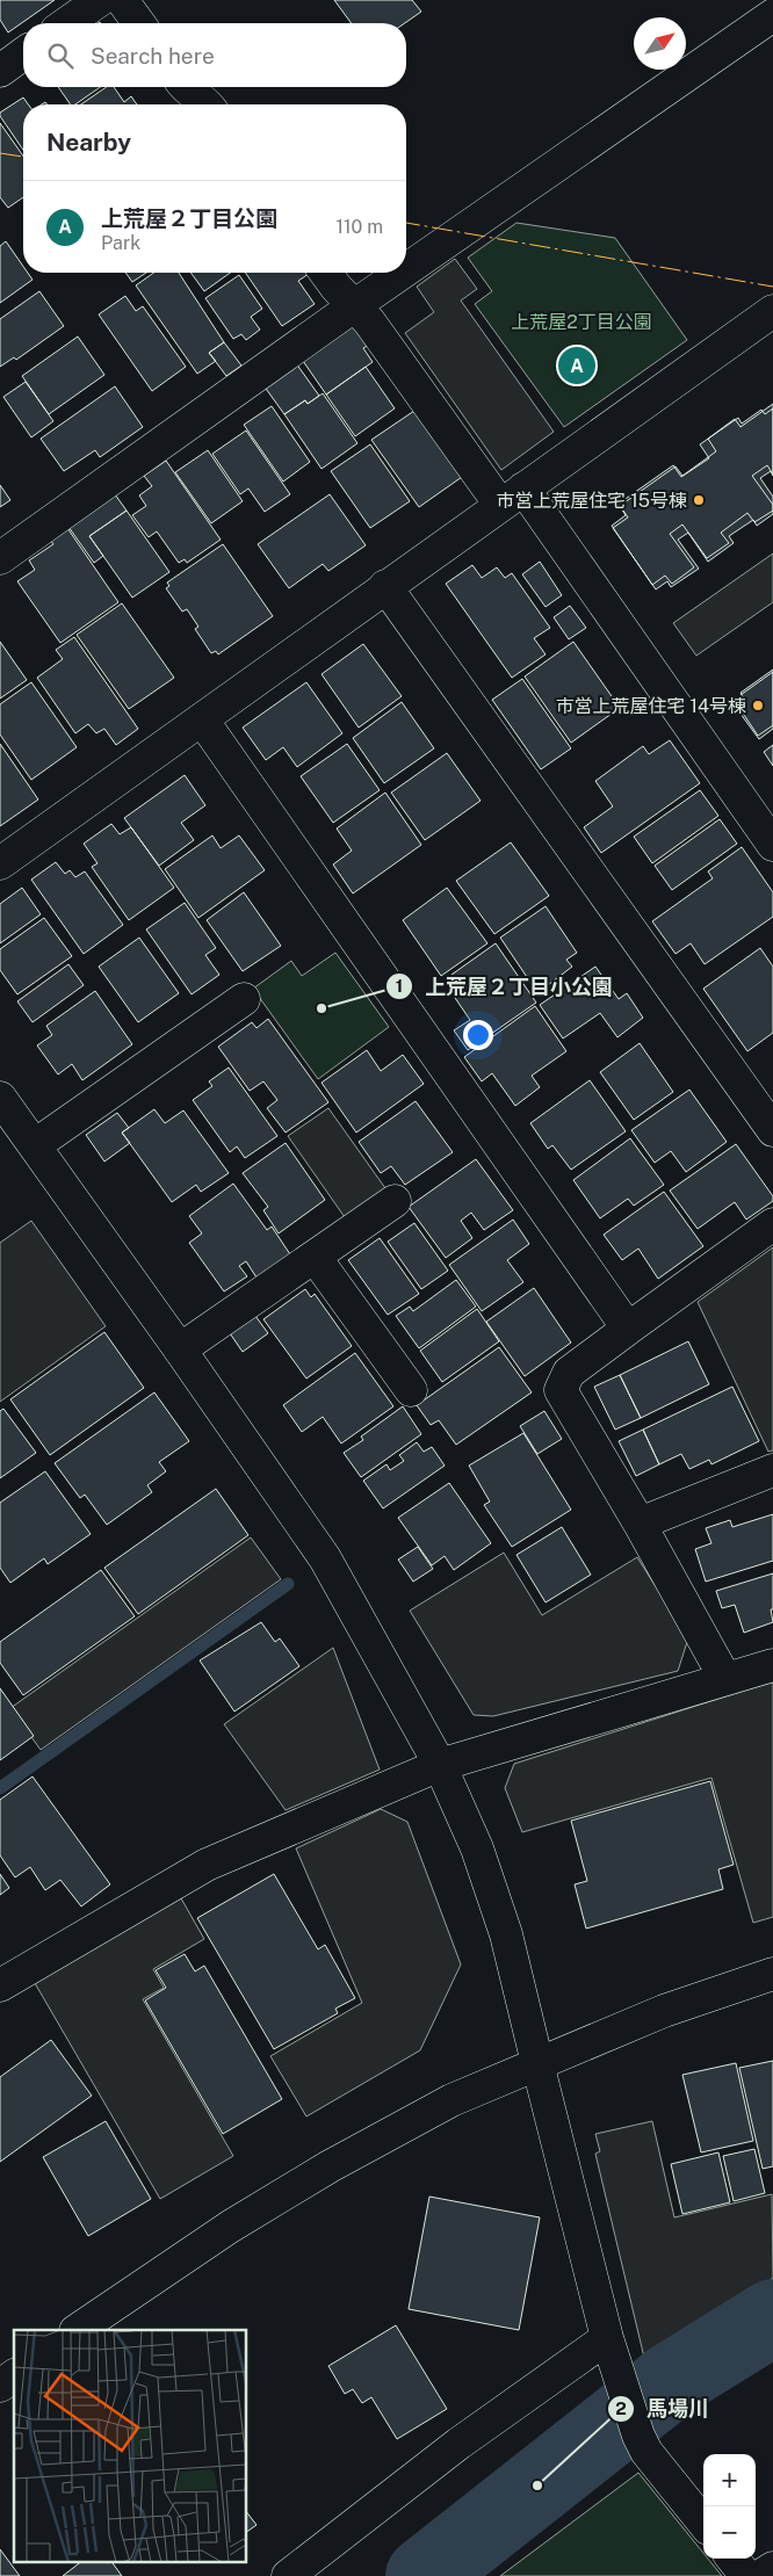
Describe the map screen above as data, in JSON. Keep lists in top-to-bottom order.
{
  "parks": ["上荒屋2丁目公園"],
  "places": [
    "市営上荒屋住宅 15号棟",
    "市営上荒屋住宅 14号棟",
    "上荒屋２丁目小公園",
    "馬場川"
  ],
  "north": "top right",
  "page": {
    "search": "Search here",
    "heading": "Nearby",
    "list": [
      {
        "mark": "A",
        "name": "上荒屋２丁目公園",
        "note": "Park",
        "value": "110 m"
      }
    ],
    "pins": "A",
    "map_buttons": ["+", "−"]
  }
}
